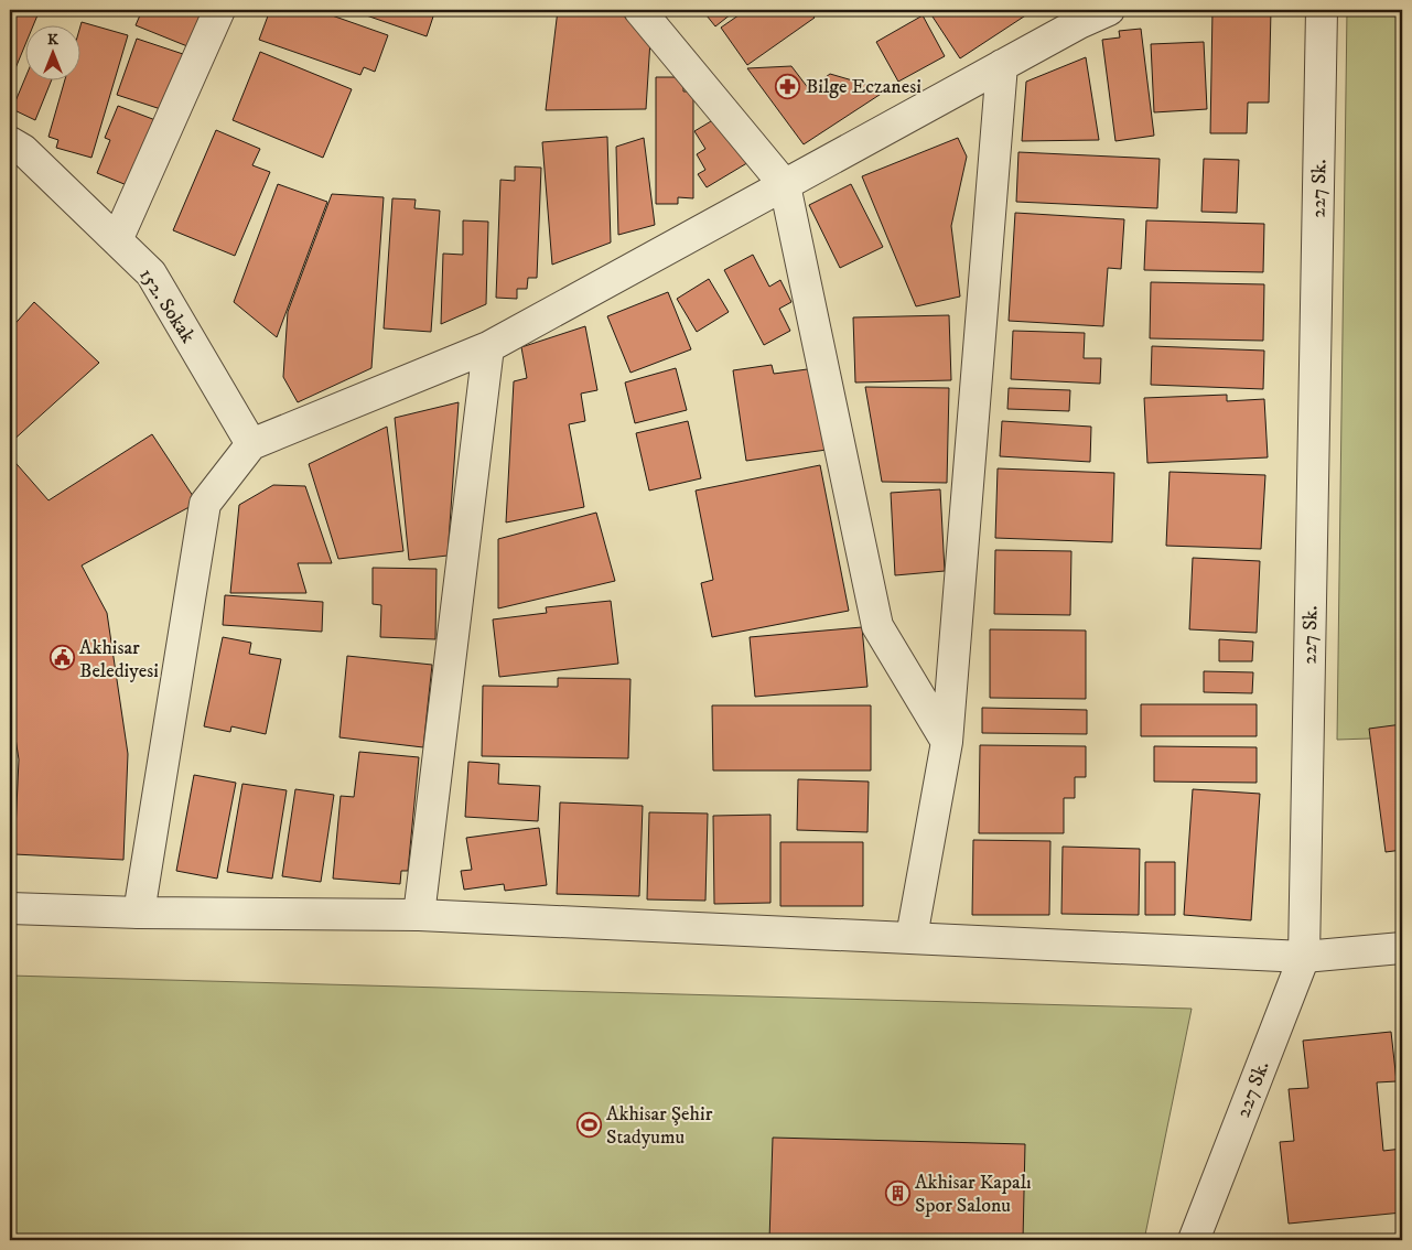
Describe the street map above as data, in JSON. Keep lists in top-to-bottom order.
{
  "streets": {
    "street": ["227 Sk.", "152. Sokak"]
  },
  "places": {
    "pharmacy": ["Bilge Eczanesi"],
    "public building": ["Akhisar Belediyesi"],
    "sports": ["Akhisar Şehir Stadyumu"],
    "building": ["Akhisar Kapalı Spor Salonu"]
  },
  "north": "top"
}
